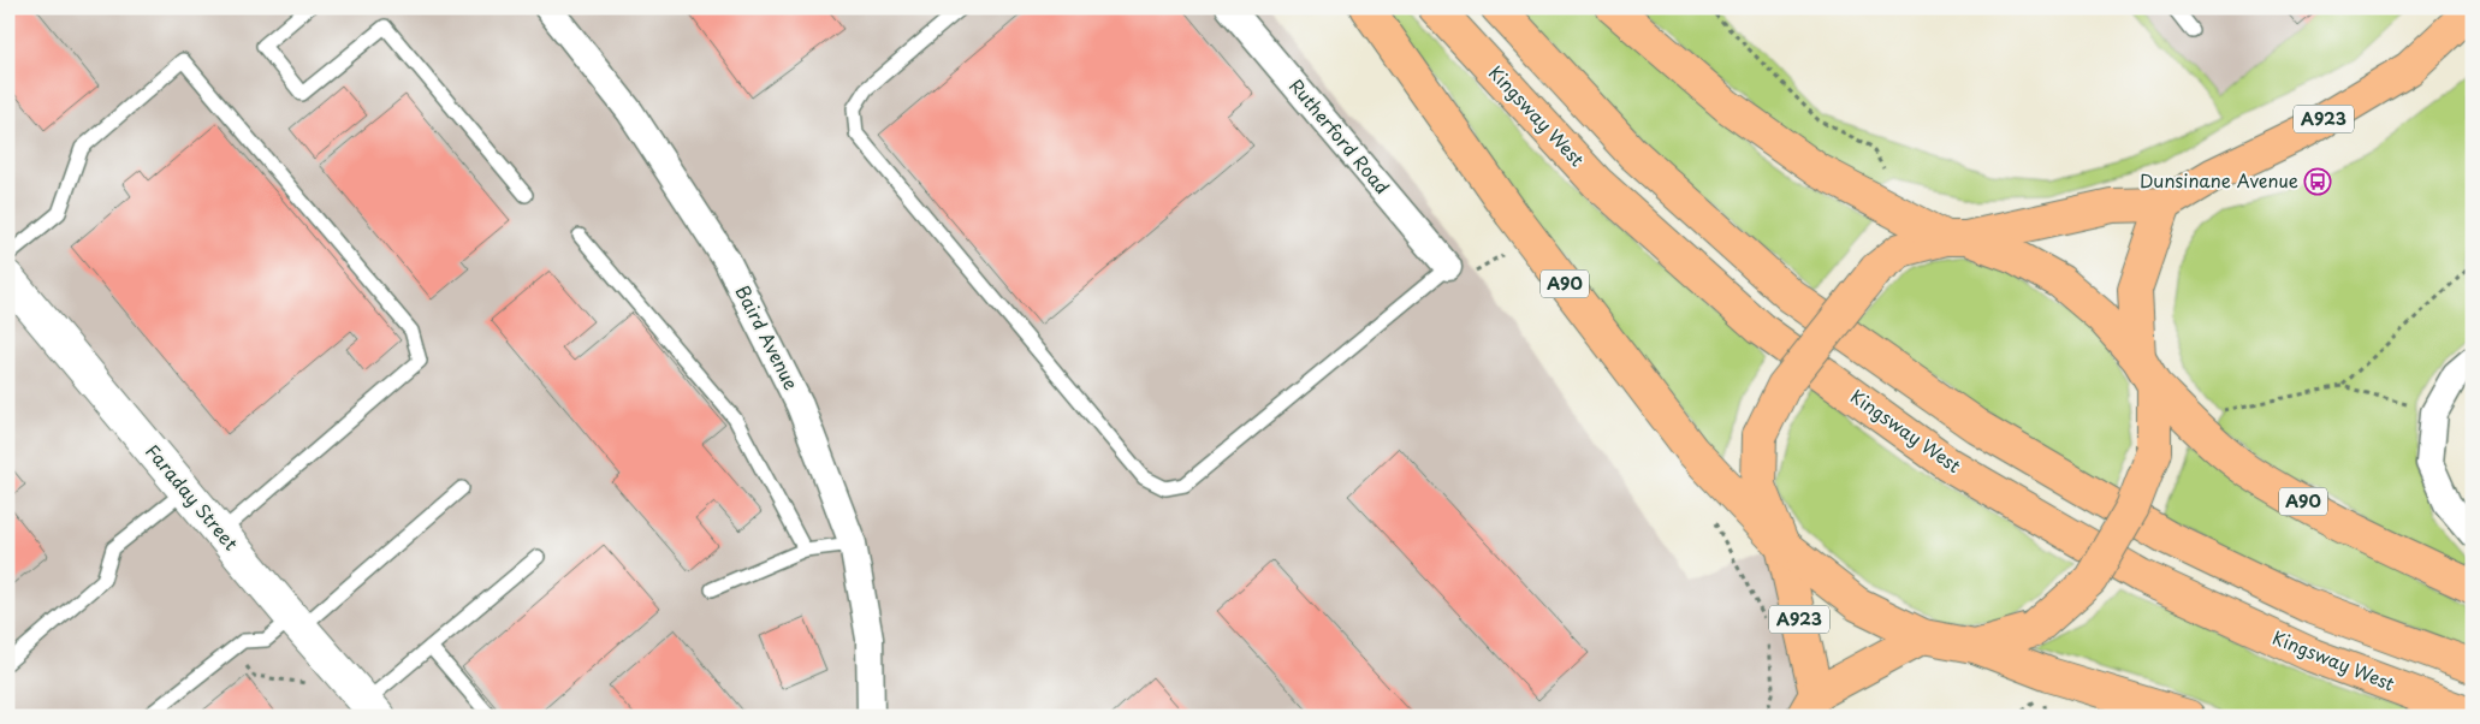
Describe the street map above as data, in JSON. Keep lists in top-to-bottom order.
{
  "streets": {
    "main road": ["Kingsway West", "A923", "A90"],
    "street": ["Rutherford Road", "Baird Avenue", "Faraday Street"]
  },
  "crossings": [
    ["A923", "A90"]
  ],
  "places": {
    "bus stop": ["Dunsinane Avenue"]
  }
}
